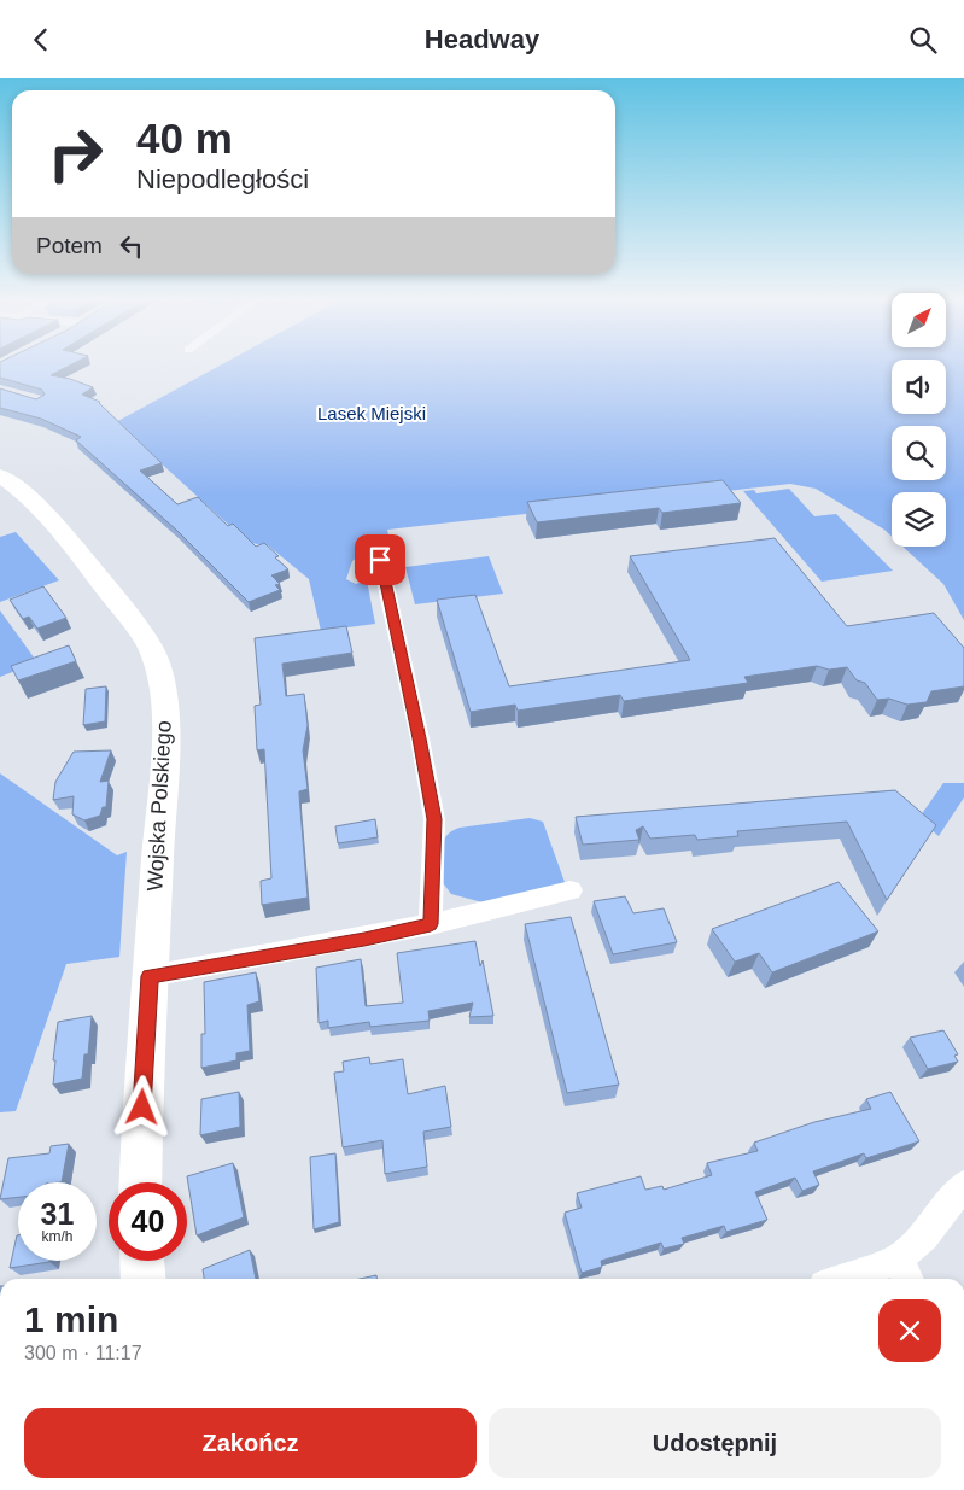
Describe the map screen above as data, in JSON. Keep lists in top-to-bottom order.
{
  "streets": {
    "street": ["Wojska Polskiego"]
  },
  "parks": ["Lasek Miejski"],
  "north": "top right",
  "page": {
    "header": "Headway",
    "turn": ["40 m", "Niepodległości"],
    "then": "Potem",
    "speed": "31 km/h",
    "limit": "40",
    "heading": ["1 min", "300 m · 11:17"],
    "buttons": ["Zakończ", "Udostępnij"]
  }
}
